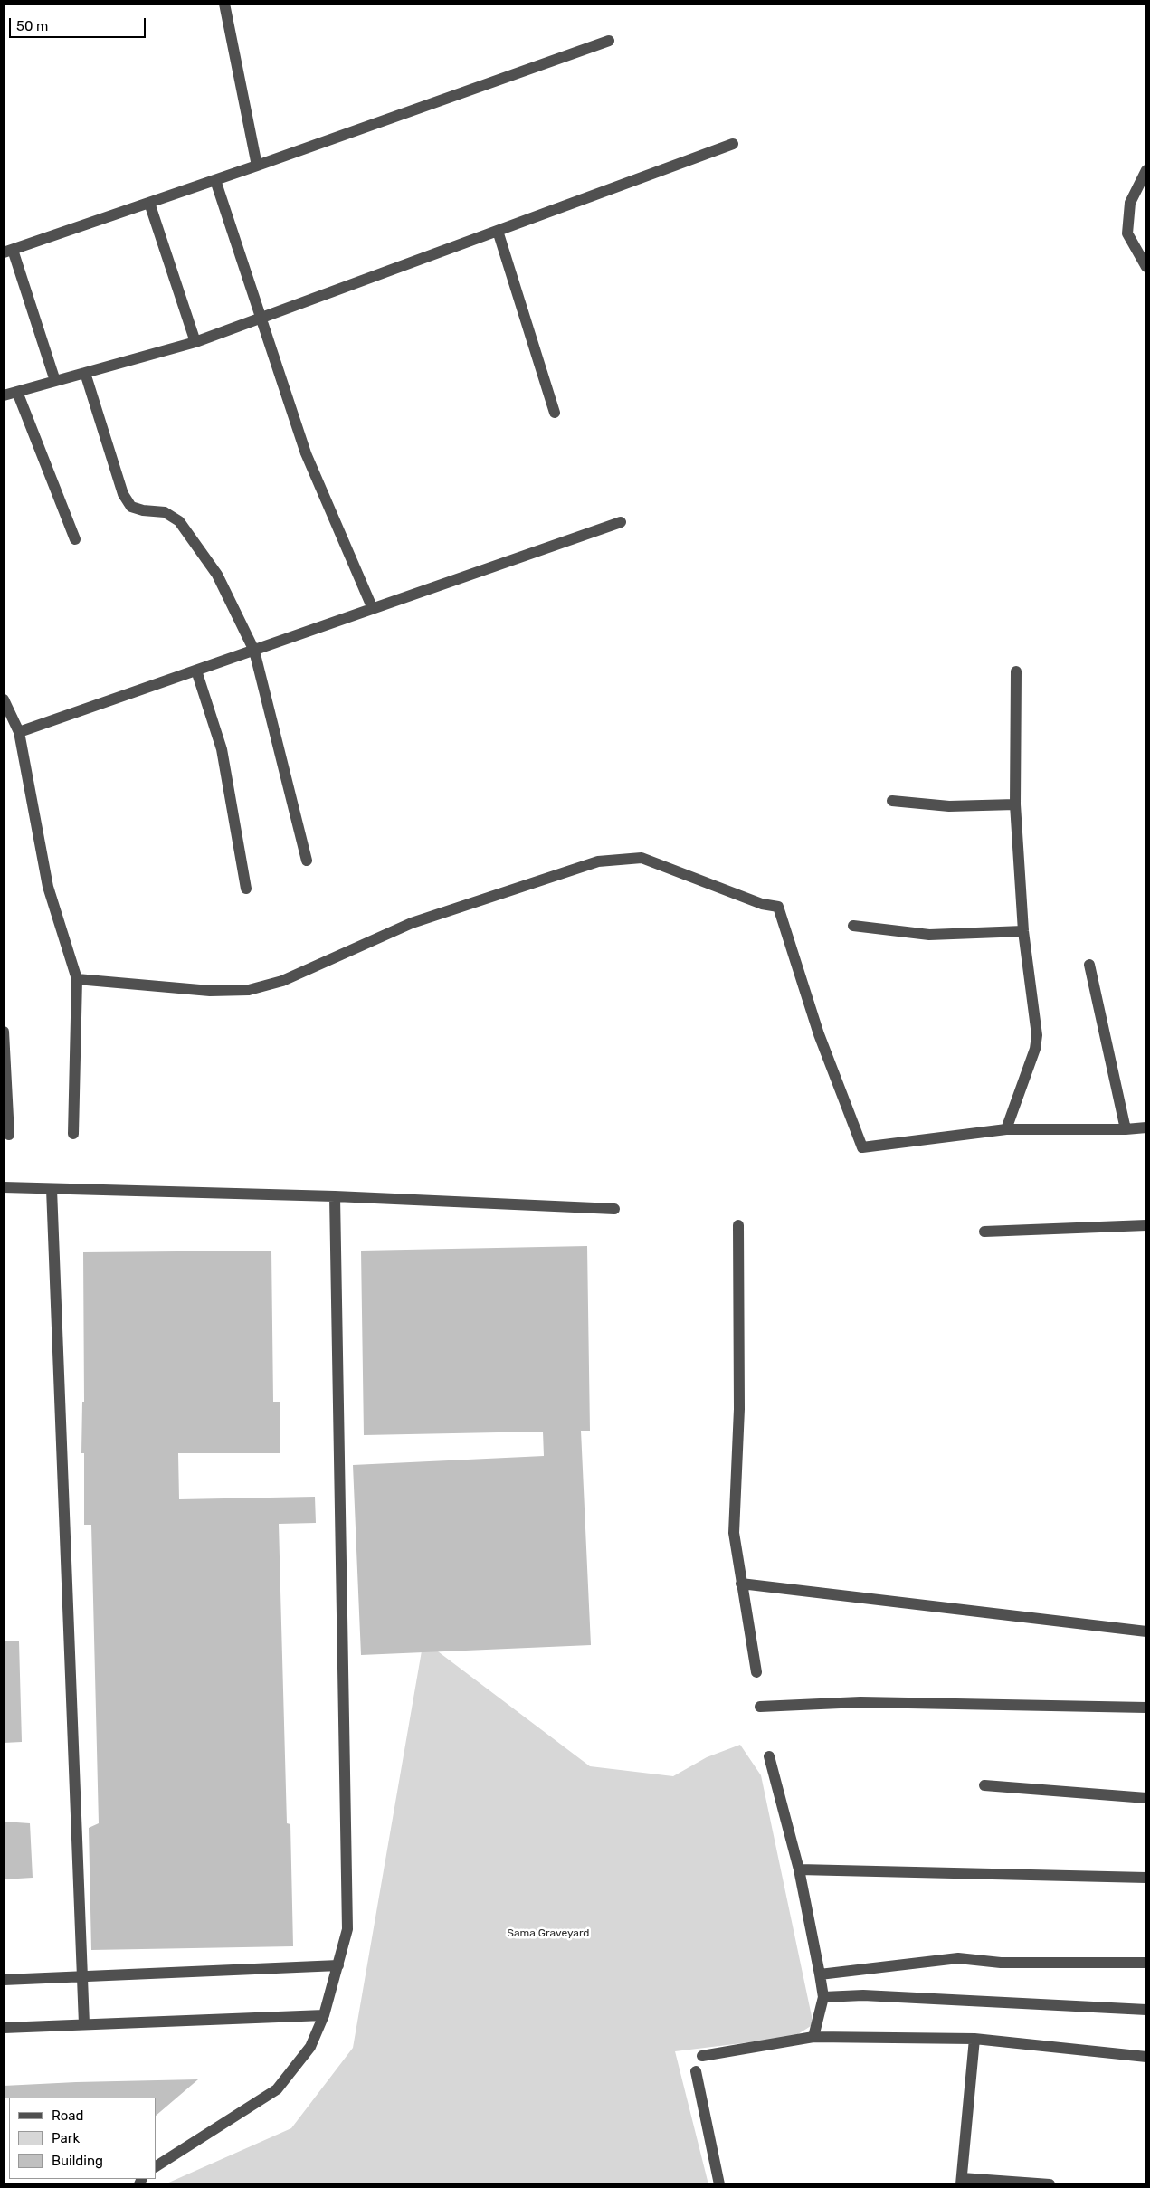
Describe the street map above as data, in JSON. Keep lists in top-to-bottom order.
{
  "parks": ["Sama Graveyard"],
  "legend": ["Road", "Park", "Building"],
  "scale_bar": "50 m"
}
